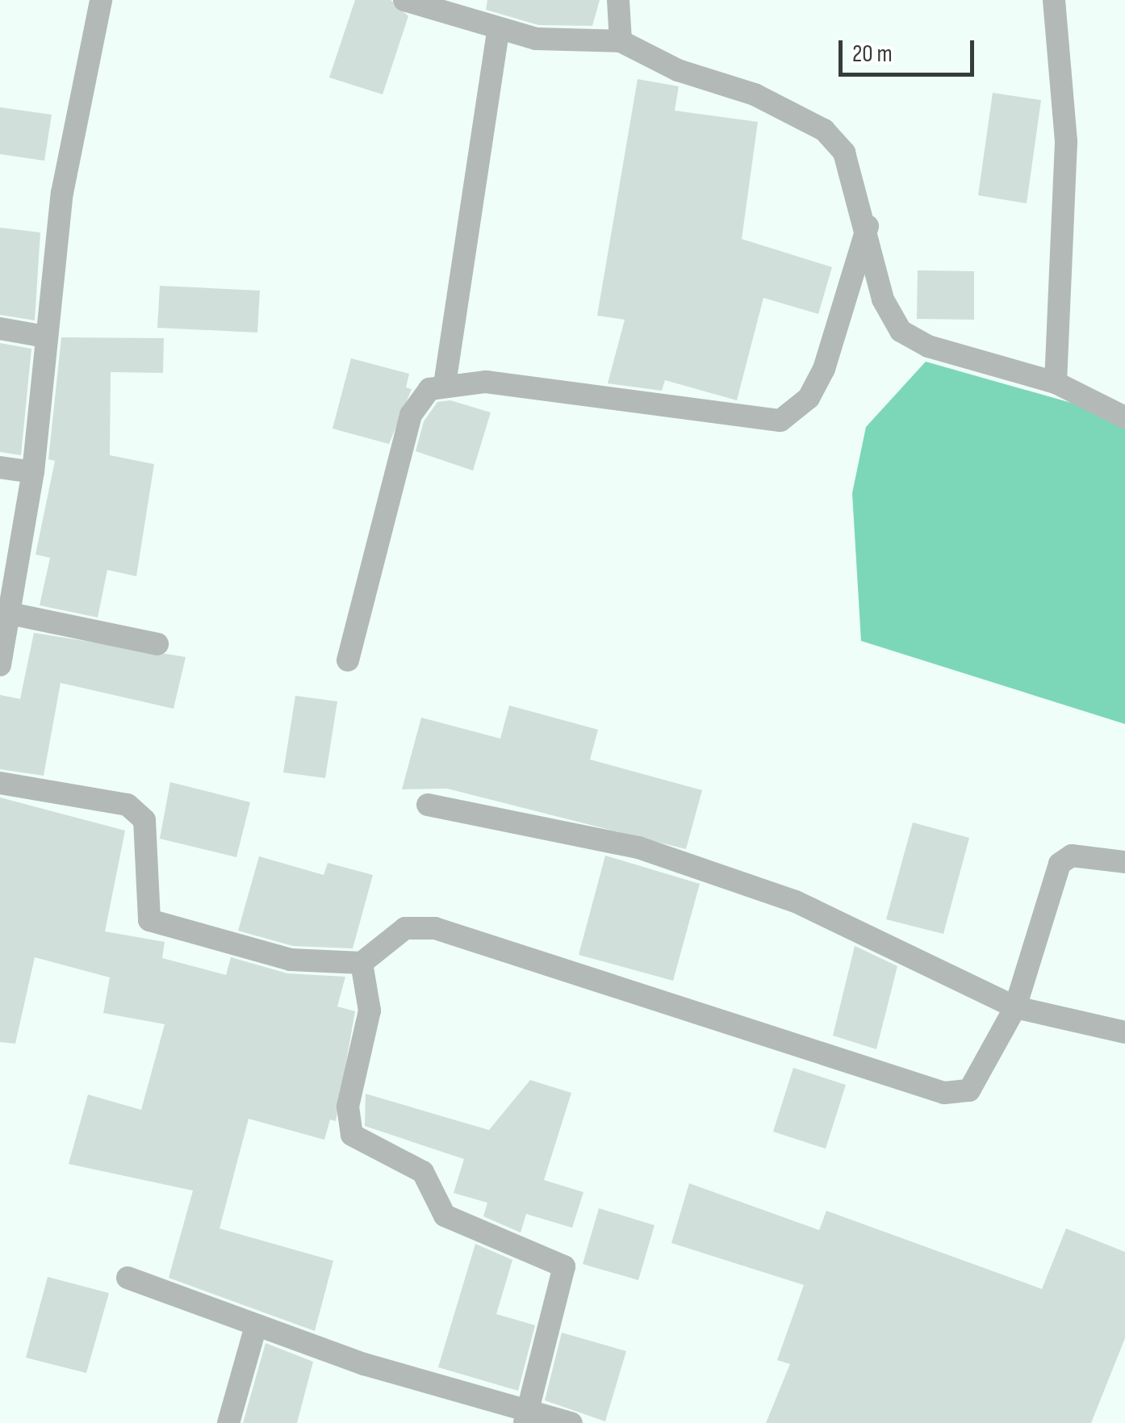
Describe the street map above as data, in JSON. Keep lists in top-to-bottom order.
{
  "scale_bar": "20 m"
}
